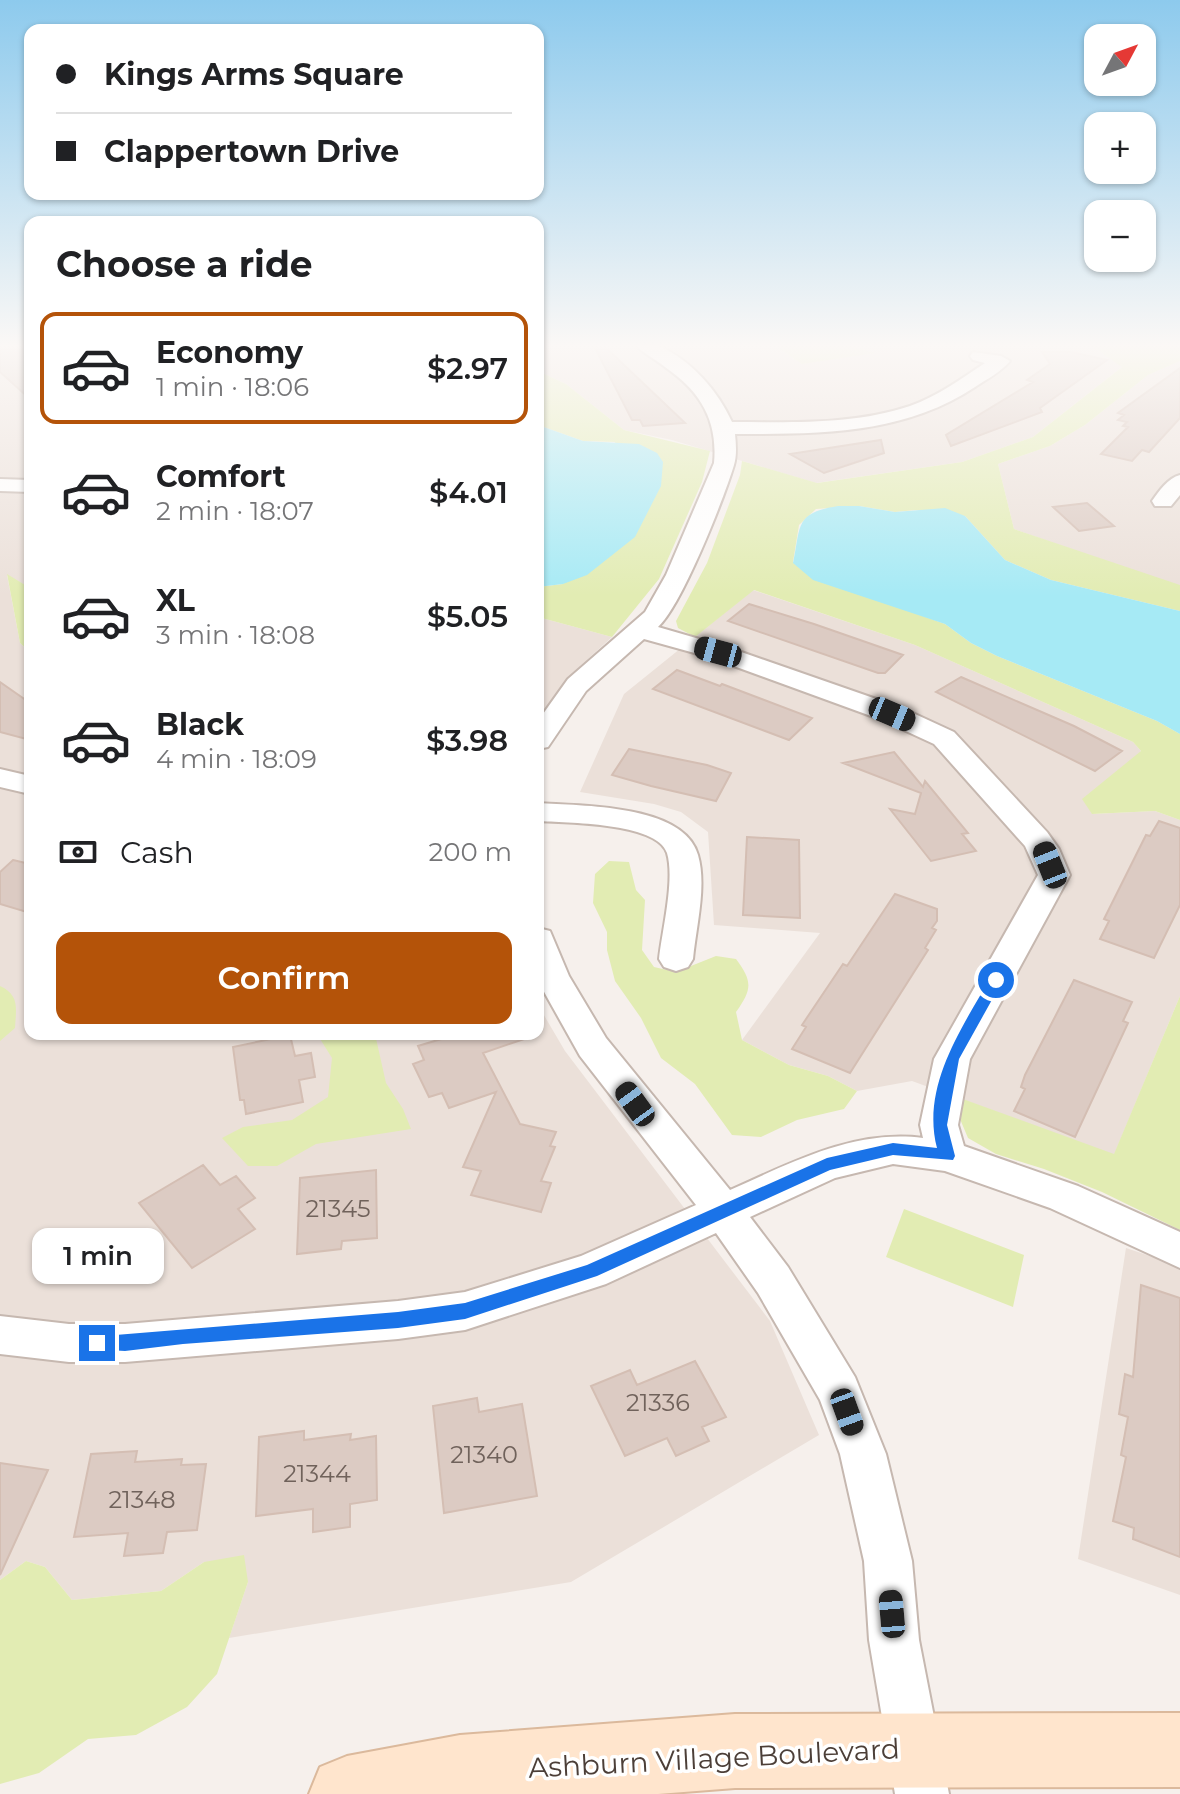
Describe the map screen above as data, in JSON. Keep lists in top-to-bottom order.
{
  "streets": {
    "main road": ["Ashburn Village Boulevard"]
  },
  "house_numbers": [
    "21345",
    "21336",
    "21340",
    "21344",
    "21348"
  ],
  "north": "top right",
  "page": {
    "map_buttons": ["+", "−"],
    "banner": ["Kings Arms Square", "Clappertown Drive"],
    "heading": "Choose a ride",
    "list": [
      {
        "name": "Economy",
        "note": "1 min · 18:06",
        "value": "$2.97"
      },
      {
        "name": "Comfort",
        "note": "2 min · 18:07",
        "value": "$4.01"
      },
      {
        "name": "XL",
        "note": "3 min · 18:08",
        "value": "$5.05"
      },
      {
        "name": "Black",
        "note": "4 min · 18:09",
        "value": "$3.98"
      }
    ],
    "pay": ["Cash", "200 m"],
    "buttons": "Confirm",
    "bubble": "1 min"
  }
}
